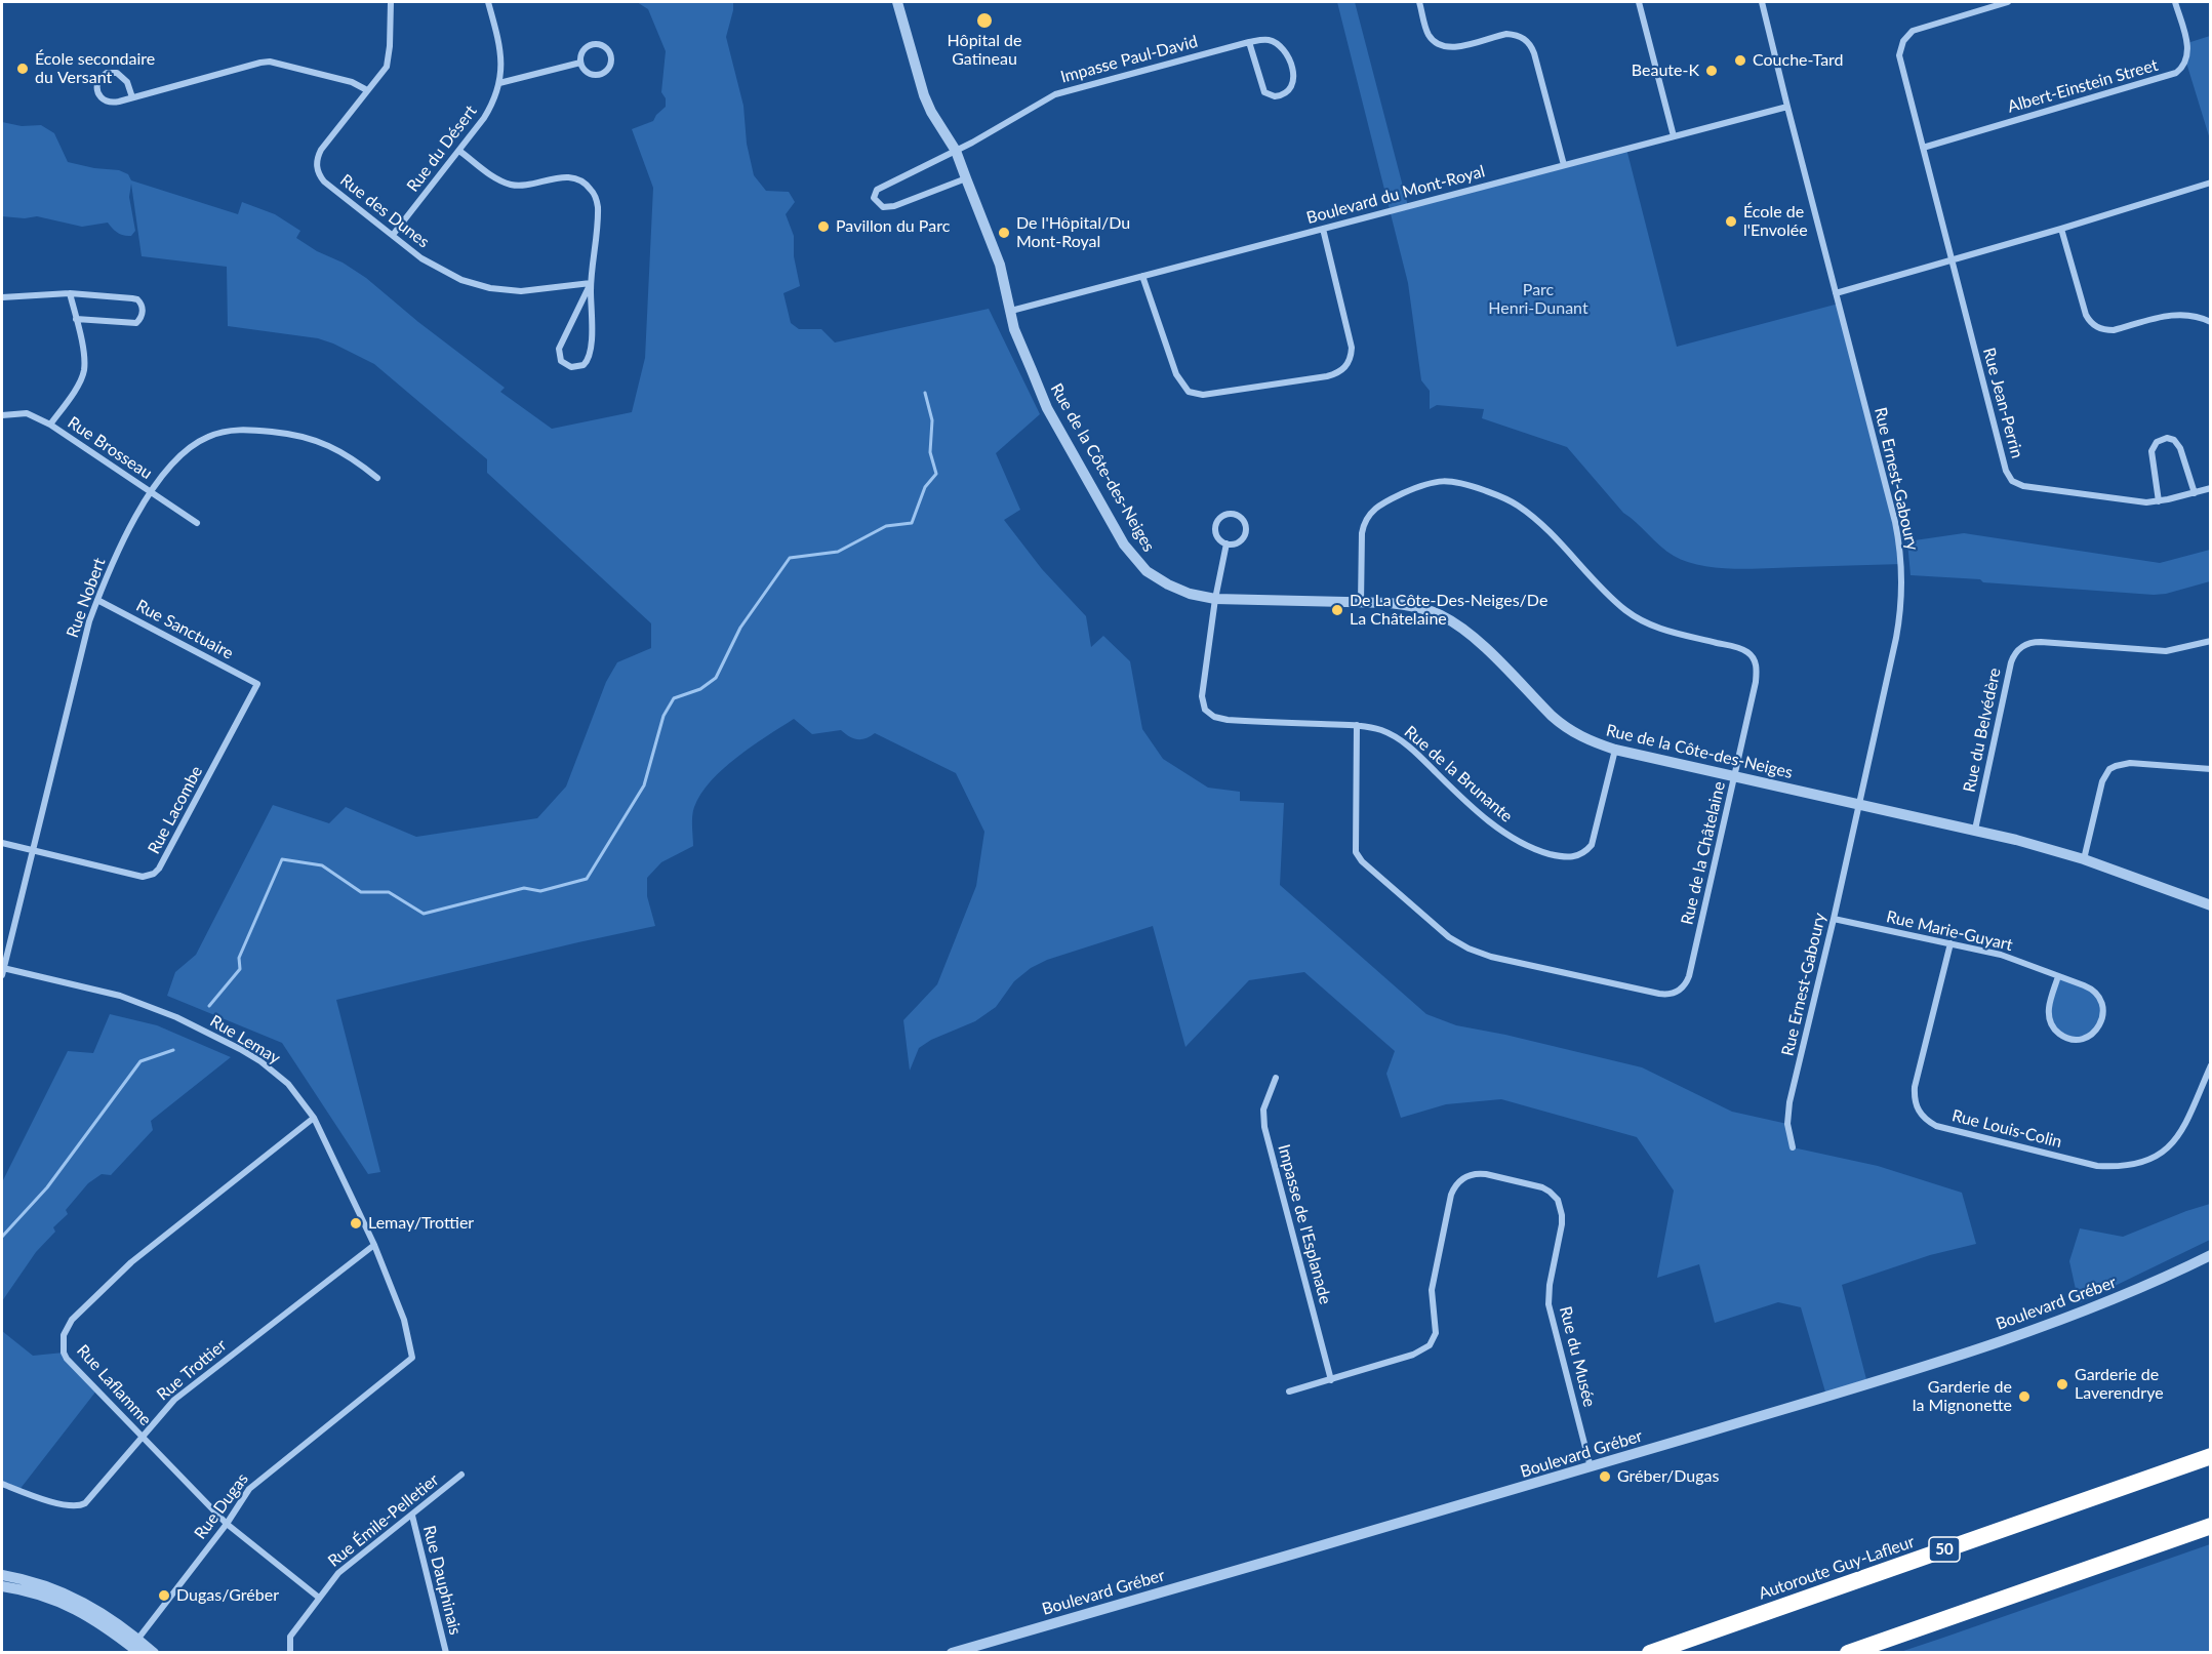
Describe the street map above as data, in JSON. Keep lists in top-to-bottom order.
{
  "streets": {
    "highway": ["50", "Autoroute Guy-Lafleur"],
    "street": [
      "Impasse Paul-David",
      "Albert-Einstein Street",
      "Rue du Désert",
      "Boulevard du Mont-Royal",
      "Rue des Dunes",
      "Rue Jean-Perrin",
      "Rue Brosseau",
      "Rue de la Côte-des-Neiges",
      "Rue Ernest-Gaboury",
      "Rue Nobert",
      "Rue Sanctuaire",
      "Rue du Belvédère",
      "Rue de la Brunante",
      "Rue Lacombe",
      "Rue de la Châtelaine",
      "Rue Marie-Guyart",
      "Rue Lemay",
      "Rue Louis-Colin",
      "Impasse de l'Esplanade",
      "Boulevard Gréber",
      "Rue du Musée",
      "Rue Trottier",
      "Rue Laflamme",
      "Rue Dugas",
      "Rue Émile-Pelletier",
      "Rue Dauphinais"
    ]
  },
  "crossings": [
    ["Impasse Paul-David", "Rue de la Côte-des-Neiges"],
    ["Albert-Einstein Street", "Rue Jean-Perrin"],
    ["Rue du Désert", "Rue des Dunes"],
    ["Boulevard du Mont-Royal", "Rue de la Côte-des-Neiges"],
    ["Boulevard du Mont-Royal", "Rue Ernest-Gaboury"],
    ["Rue Brosseau", "Rue Nobert"],
    ["Rue de la Côte-des-Neiges", "Rue Ernest-Gaboury"],
    ["Rue de la Côte-des-Neiges", "Rue du Belvédère"],
    ["Rue de la Côte-des-Neiges", "Rue de la Brunante"],
    ["Rue de la Côte-des-Neiges", "Rue de la Châtelaine"],
    ["Rue Ernest-Gaboury", "Rue Marie-Guyart"],
    ["Rue Nobert", "Rue Sanctuaire"],
    ["Rue Nobert", "Rue Lacombe"],
    ["Rue Nobert", "Rue Lemay"],
    ["Rue Sanctuaire", "Rue Lacombe"],
    ["Rue de la Brunante", "Rue de la Châtelaine"],
    ["Rue Marie-Guyart", "Rue Louis-Colin"],
    ["Rue Lemay", "Rue Trottier"],
    ["Rue Lemay", "Rue Laflamme"],
    ["Rue Lemay", "Rue Dugas"],
    ["Impasse de l'Esplanade", "Rue du Musée"],
    ["Boulevard Gréber", "Rue du Musée"],
    ["Rue Trottier", "Rue Laflamme"],
    ["Rue Laflamme", "Rue Dugas"],
    ["Rue Laflamme", "Rue Émile-Pelletier"],
    ["Rue Émile-Pelletier", "Rue Dauphinais"]
  ],
  "parks": ["Parc Henri-Dunant"],
  "places": [
    "Hôpital de Gatineau",
    "Couche-Tard",
    "École secondaire du Versant",
    "Beaute-K",
    "École de l'Envolée",
    "Pavillon du Parc",
    "De l'Hôpital/Du Mont-Royal",
    "De La Côte-Des-Neiges/De La Châtelaine",
    "Lemay/Trottier",
    "Garderie de Laverendrye",
    "Garderie de la Mignonette",
    "Gréber/Dugas",
    "Dugas/Gréber"
  ]
}
